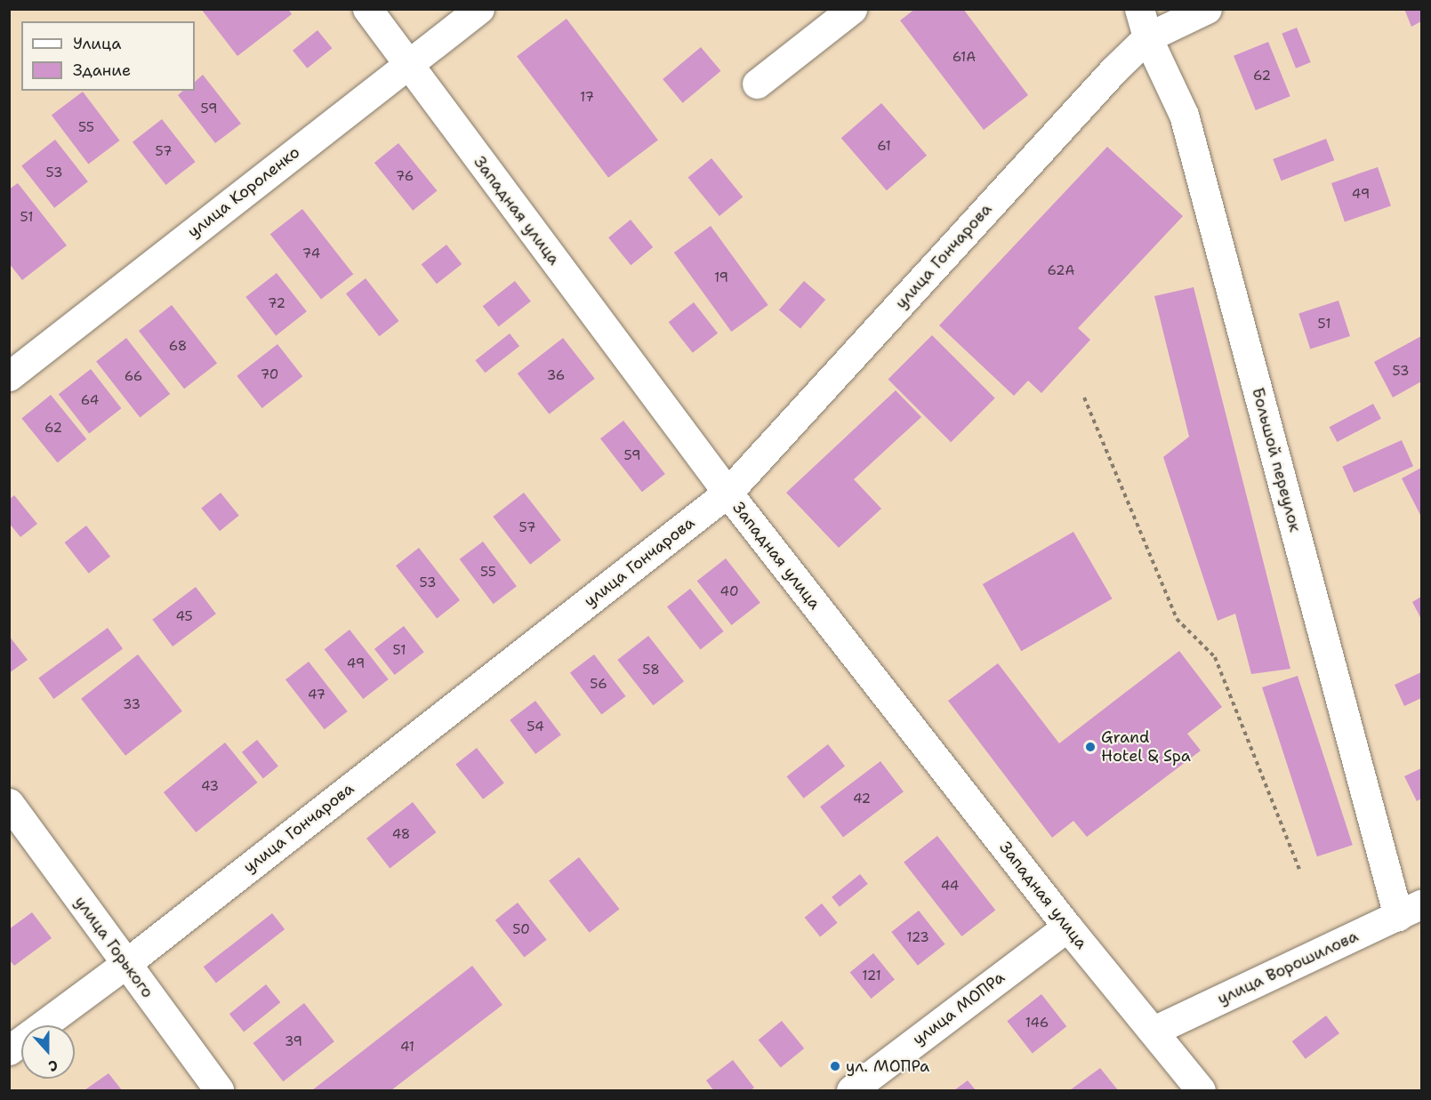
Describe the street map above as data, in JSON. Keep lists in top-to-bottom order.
{
  "streets": {
    "street": [
      "улица Короленко",
      "Западная улица",
      "улица Гончарова",
      "Большой переулок",
      "улица Горького",
      "улица Ворошилова",
      "улица МОПРа"
    ]
  },
  "crossings": [
    ["улица Короленко", "Западная улица"],
    ["Западная улица", "улица Гончарова"],
    ["Западная улица", "улица Ворошилова"],
    ["Западная улица", "улица МОПРа"],
    ["улица Гончарова", "Большой переулок"],
    ["улица Гончарова", "улица Горького"],
    ["Большой переулок", "улица Ворошилова"]
  ],
  "places": ["Grand Hotel & Spa", "ул. МОПРа"],
  "house_numbers": [
    "61А",
    "62",
    "17",
    "59",
    "55",
    "61",
    "57",
    "53",
    "76",
    "49",
    "51",
    "74",
    "62А",
    "19",
    "72",
    "51",
    "68",
    "53",
    "70",
    "36",
    "66",
    "64",
    "62",
    "59",
    "57",
    "55",
    "53",
    "40",
    "45",
    "51",
    "49",
    "58",
    "56",
    "47",
    "33",
    "54",
    "43",
    "42",
    "48",
    "44",
    "50",
    "123",
    "121",
    "146",
    "39",
    "41"
  ],
  "legend": ["Улица", "Здание"],
  "north": "bottom"
}
